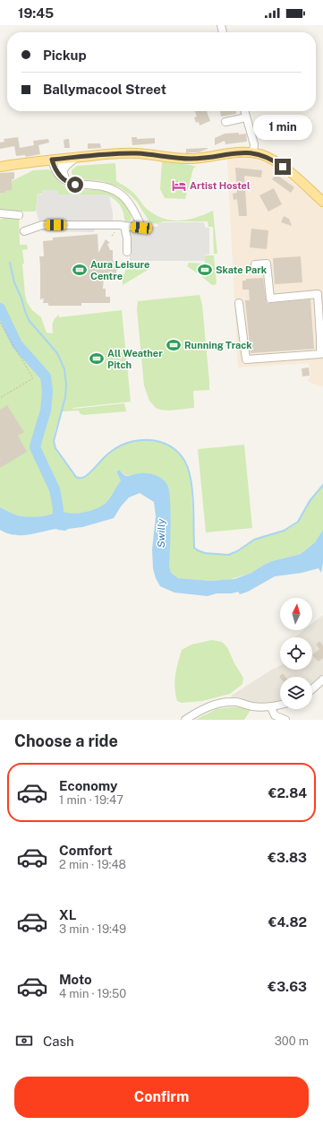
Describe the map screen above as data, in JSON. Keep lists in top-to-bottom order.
{
  "water": ["Swilly"],
  "places": {
    "hotel": ["Artist Hostel"],
    "sports": [
      "Aura Leisure Centre",
      "Skate Park",
      "Running Track",
      "All Weather Pitch"
    ]
  },
  "north": "top",
  "page": {
    "status": "19:45",
    "banner": ["Pickup", "Ballymacool Street"],
    "bubble": "1 min",
    "heading": "Choose a ride",
    "list": [
      {
        "name": "Economy",
        "note": "1 min · 19:47",
        "value": "€2.84"
      },
      {
        "name": "Comfort",
        "note": "2 min · 19:48",
        "value": "€3.83"
      },
      {
        "name": "XL",
        "note": "3 min · 19:49",
        "value": "€4.82"
      },
      {
        "name": "Moto",
        "note": "4 min · 19:50",
        "value": "€3.63"
      }
    ],
    "pay": ["Cash", "300 m"],
    "buttons": "Confirm"
  }
}
